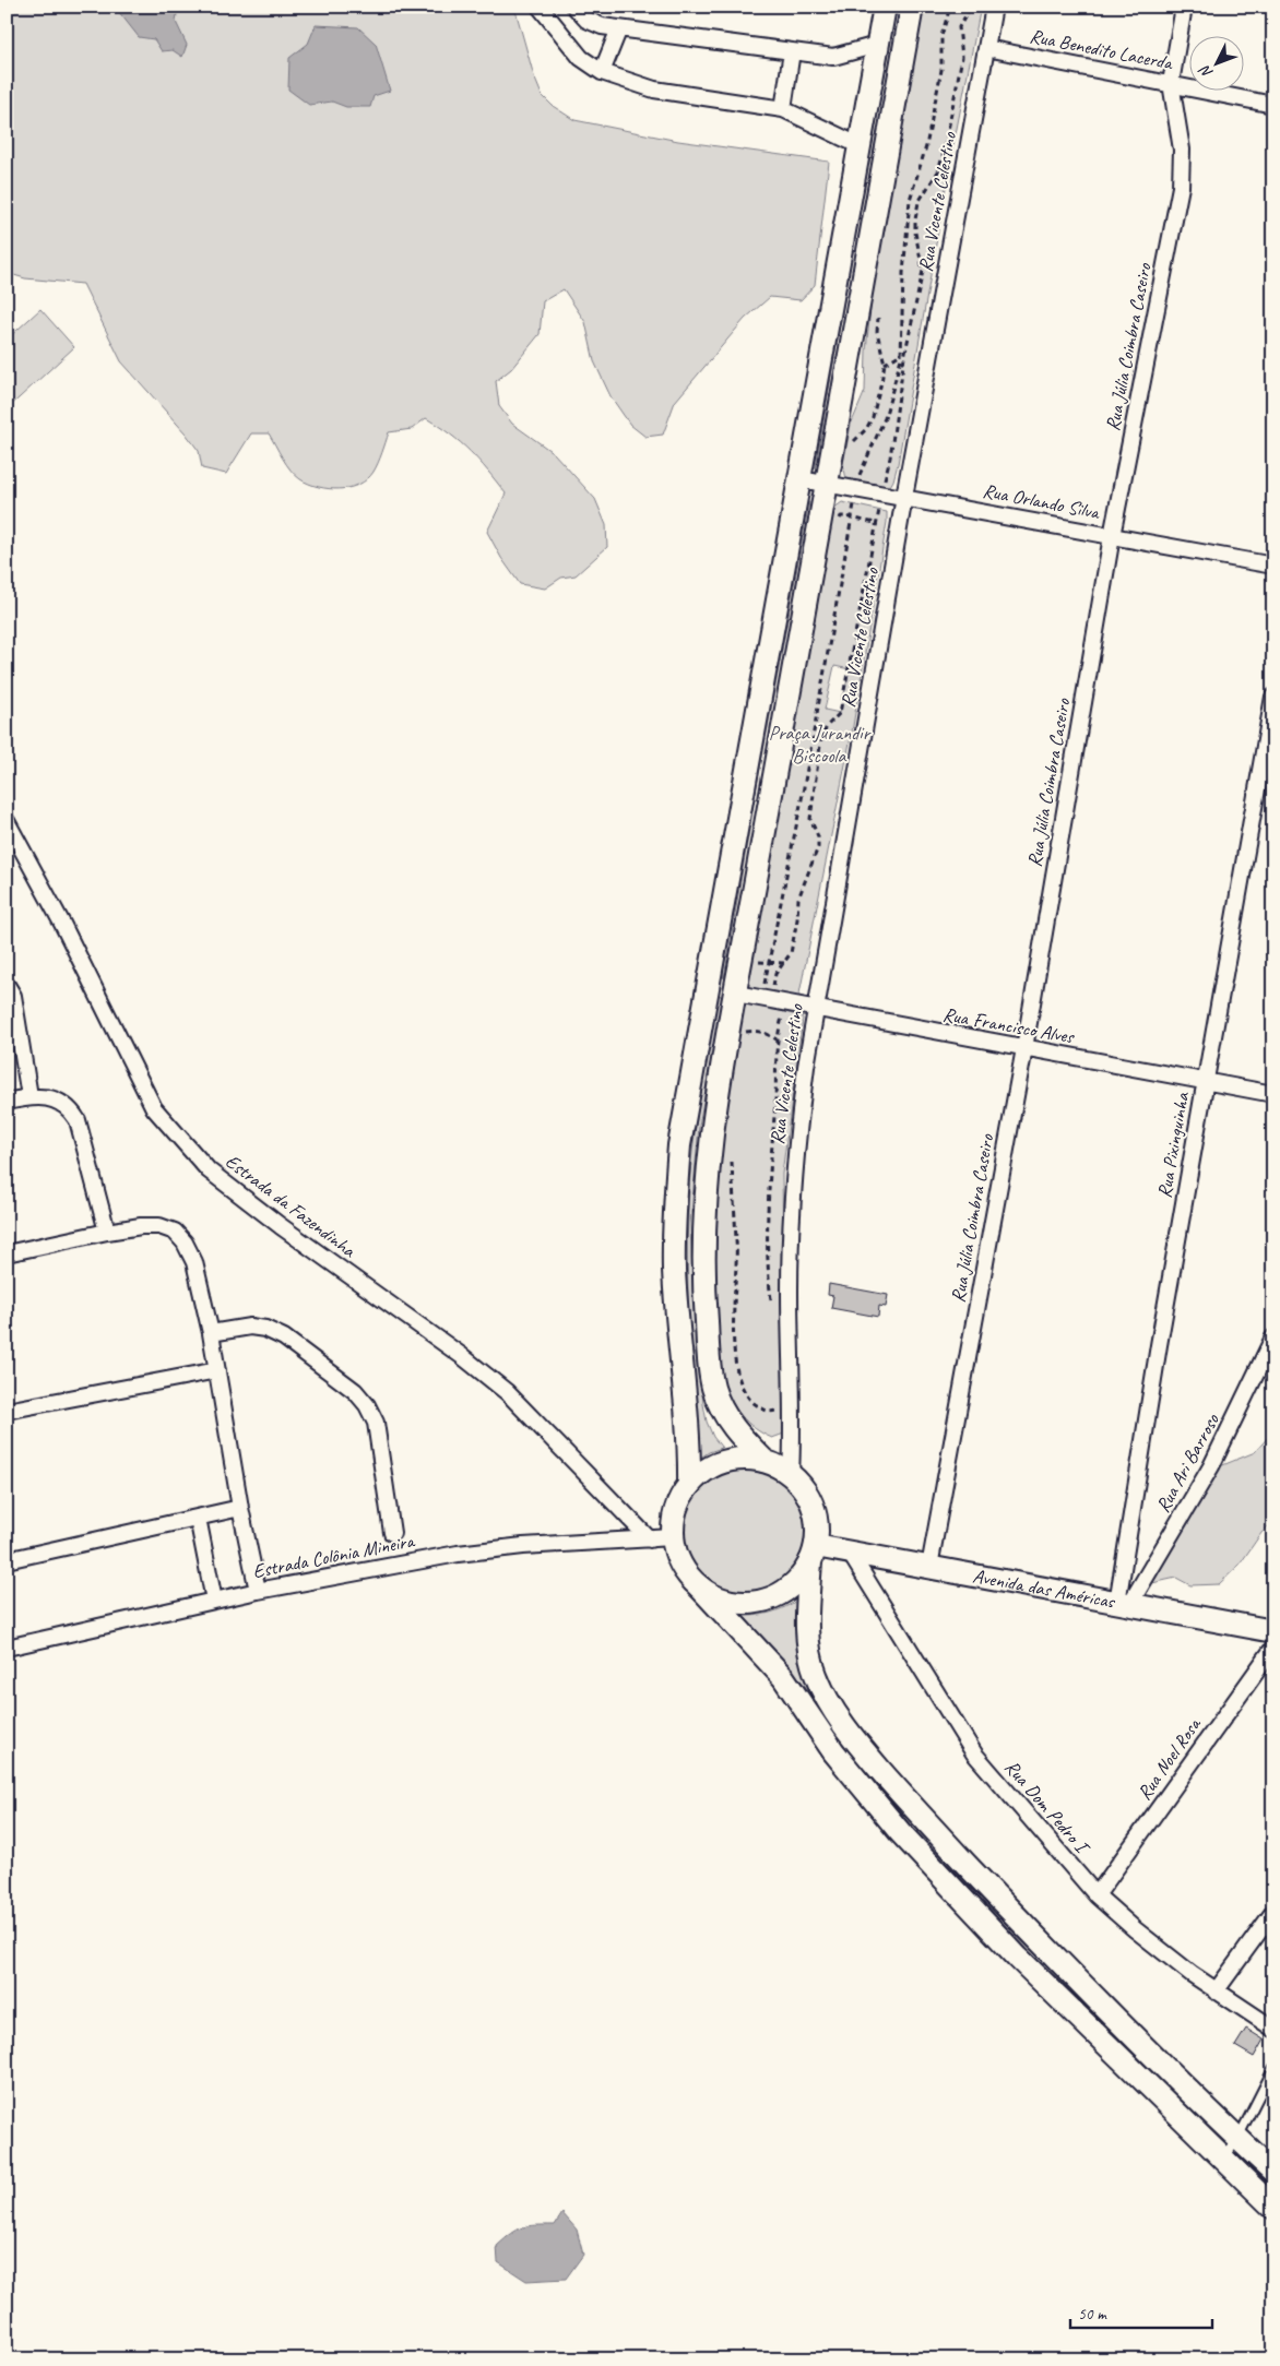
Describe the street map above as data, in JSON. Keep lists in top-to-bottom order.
{
  "streets": {
    "main road": ["Avenida das Américas"],
    "street": [
      "Rua Benedito Lacerda",
      "Rua Vicente Celestino",
      "Rua Júlia Coimbra Caseiro",
      "Rua Orlando Silva",
      "Rua Francisco Alves",
      "Rua Pixinguinha",
      "Estrada da Fazendinha",
      "Rua Ari Barroso",
      "Estrada Colônia Mineira",
      "Rua Noel Rosa",
      "Rua Dom Pedro I"
    ]
  },
  "crossings": [
    ["Rua Benedito Lacerda", "Rua Vicente Celestino"],
    ["Rua Benedito Lacerda", "Rua Júlia Coimbra Caseiro"],
    ["Rua Vicente Celestino", "Rua Orlando Silva"],
    ["Rua Vicente Celestino", "Rua Francisco Alves"],
    ["Rua Vicente Celestino", "Estrada Colônia Mineira"],
    ["Rua Vicente Celestino", "Avenida das Américas"],
    ["Rua Júlia Coimbra Caseiro", "Rua Orlando Silva"],
    ["Rua Júlia Coimbra Caseiro", "Rua Francisco Alves"],
    ["Rua Júlia Coimbra Caseiro", "Avenida das Américas"],
    ["Rua Francisco Alves", "Rua Pixinguinha"],
    ["Rua Pixinguinha", "Rua Ari Barroso"],
    ["Rua Pixinguinha", "Avenida das Américas"],
    ["Estrada da Fazendinha", "Estrada Colônia Mineira"],
    ["Rua Ari Barroso", "Avenida das Américas"],
    ["Estrada Colônia Mineira", "Avenida das Américas"],
    ["Avenida das Américas", "Rua Dom Pedro I"],
    ["Rua Noel Rosa", "Rua Dom Pedro I"]
  ],
  "parks": ["Praça Jurandir Biscoola"],
  "scale_bar": "50 m",
  "north": "bottom left"
}
